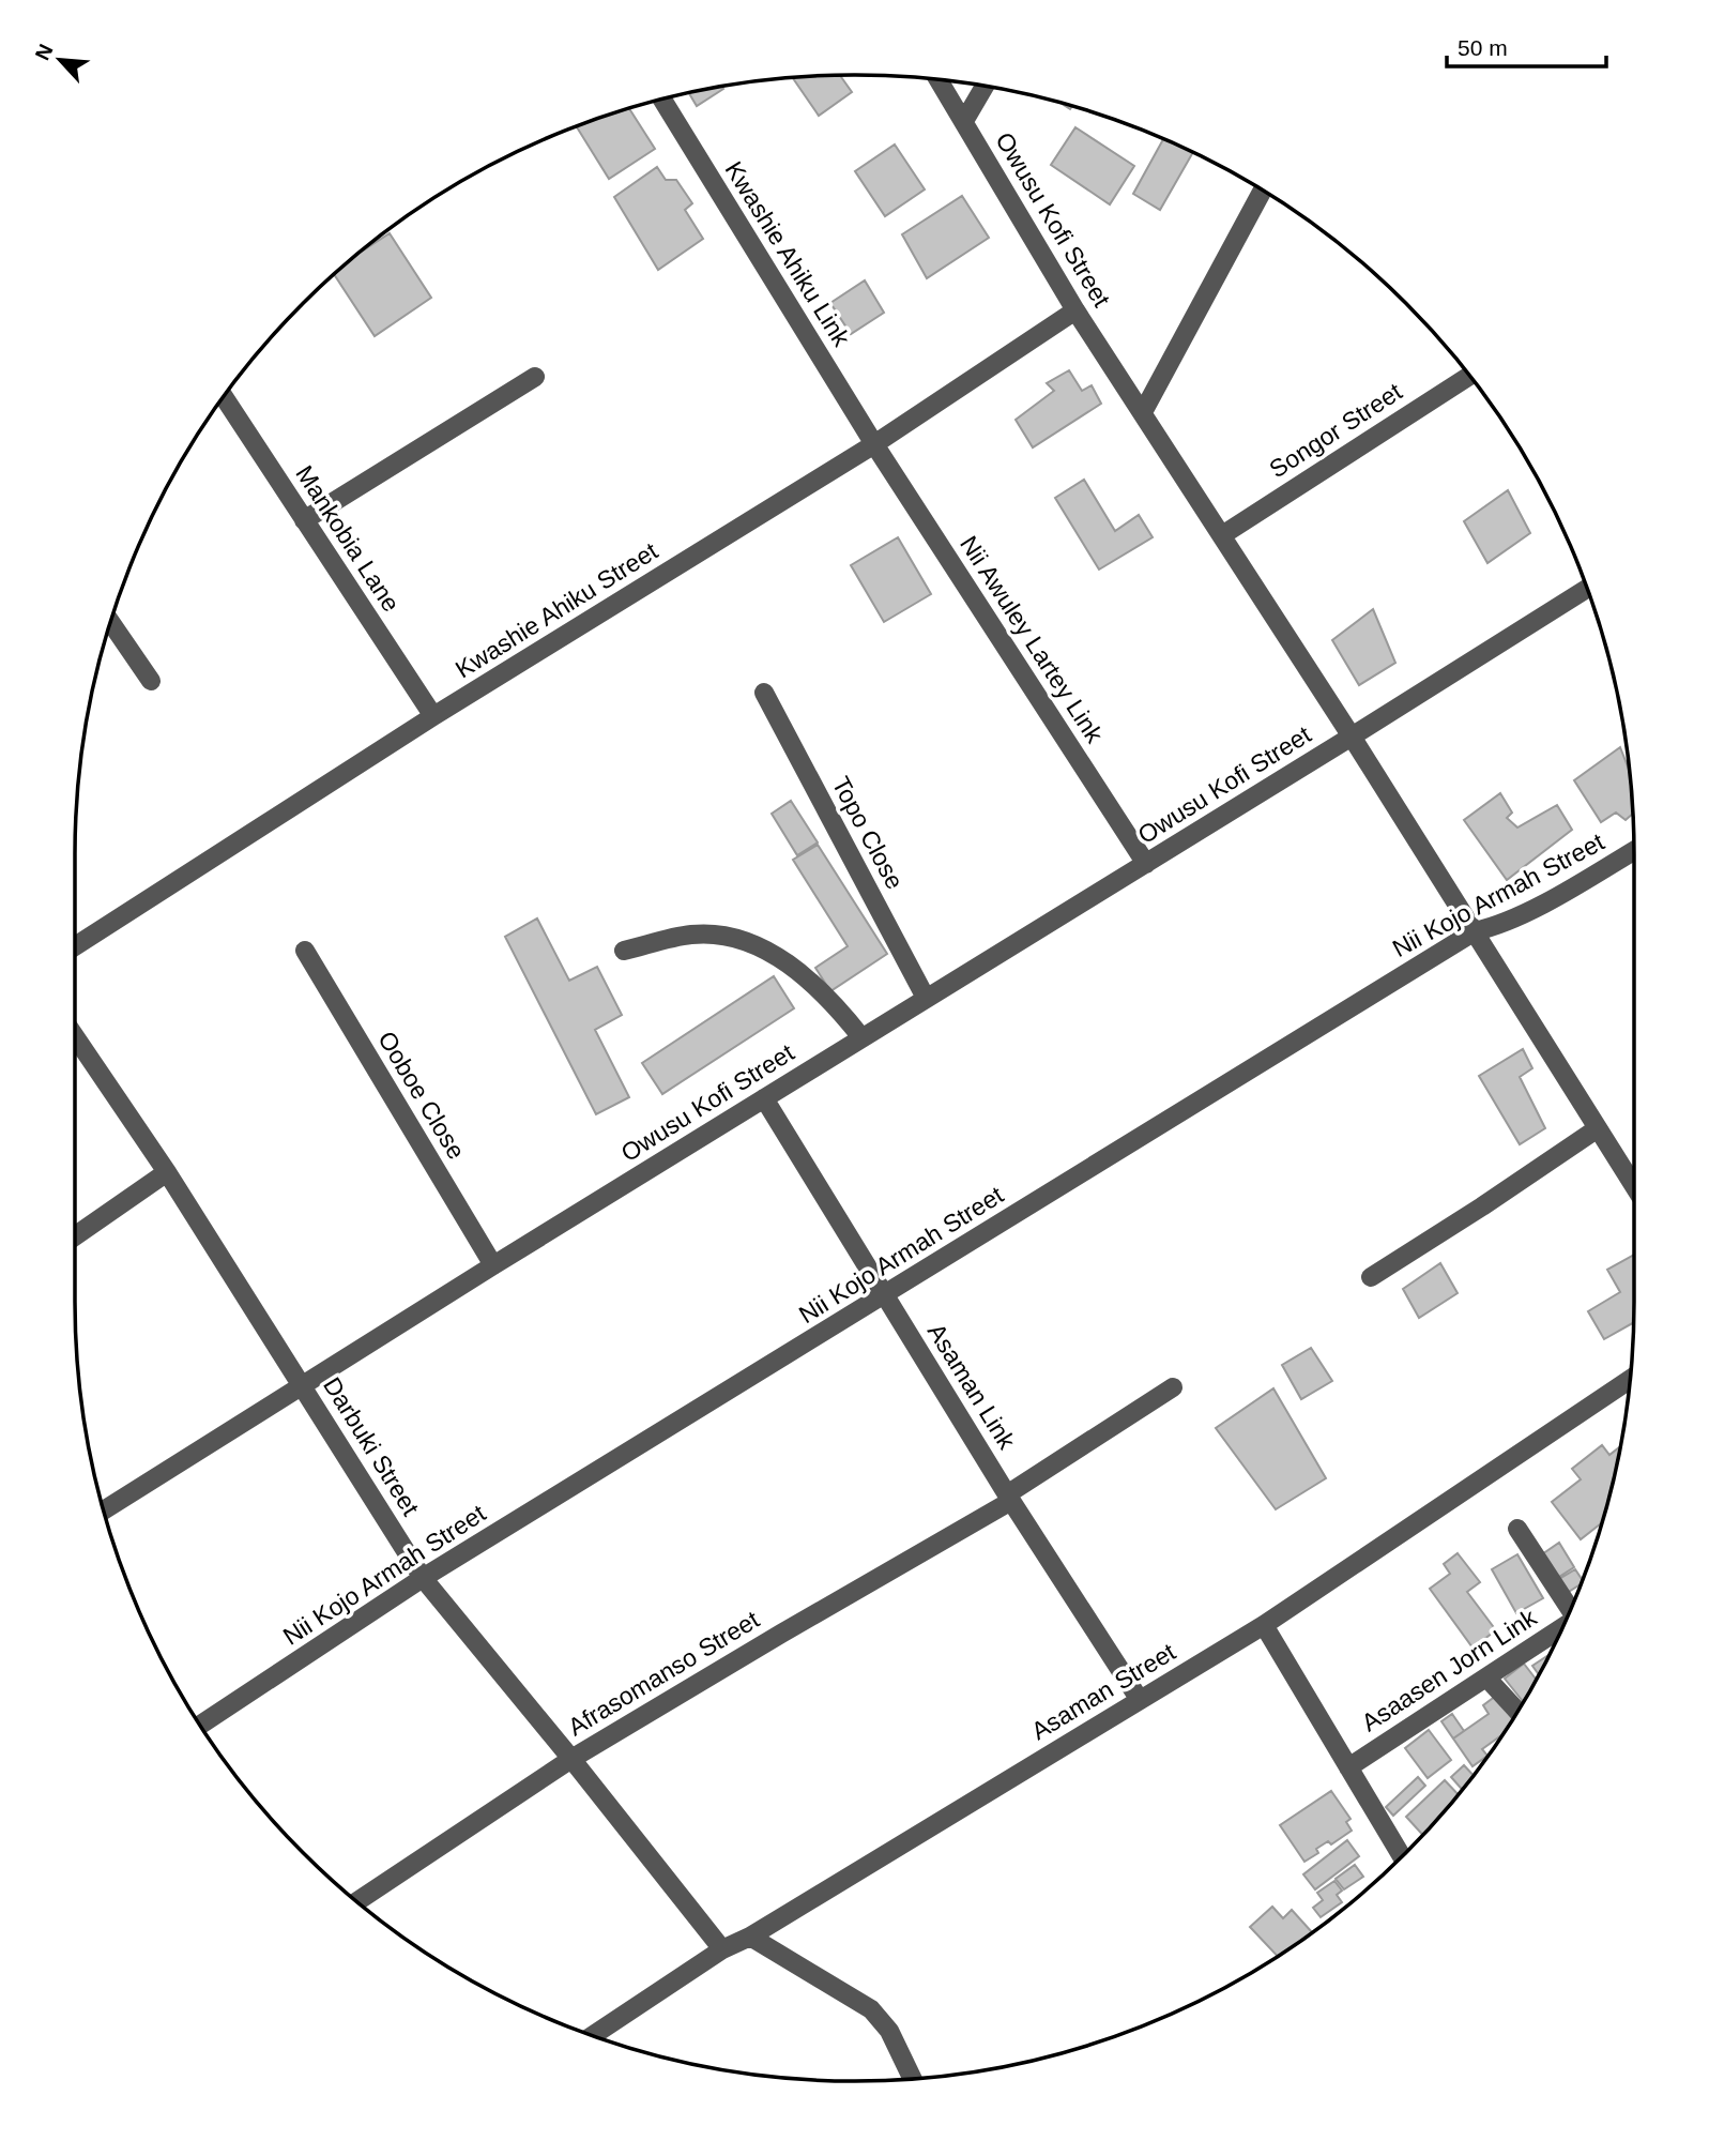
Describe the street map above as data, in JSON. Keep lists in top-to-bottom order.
{
  "streets": {
    "street": [
      "Owusu Kofi Street",
      "Kwashie Ahiku Link",
      "Songor Street",
      "Mankobia Lane",
      "Kwashie Ahiku Street",
      "Nii Awuley Lartey Link",
      "Topo Close",
      "Nii Kojo Armah Street",
      "Ooboe Close",
      "Asaman Link",
      "Darbuki Street",
      "Asaasen Jorn Link",
      "Afrasomanso Street",
      "Asaman Street"
    ]
  },
  "crossings": [
    ["Owusu Kofi Street", "Songor Street"],
    ["Owusu Kofi Street", "Kwashie Ahiku Street"],
    ["Owusu Kofi Street", "Nii Awuley Lartey Link"],
    ["Owusu Kofi Street", "Topo Close"],
    ["Owusu Kofi Street", "Nii Kojo Armah Street"],
    ["Owusu Kofi Street", "Ooboe Close"],
    ["Owusu Kofi Street", "Asaman Link"],
    ["Owusu Kofi Street", "Darbuki Street"],
    ["Kwashie Ahiku Link", "Kwashie Ahiku Street"],
    ["Kwashie Ahiku Link", "Nii Awuley Lartey Link"],
    ["Mankobia Lane", "Kwashie Ahiku Street"],
    ["Kwashie Ahiku Street", "Nii Awuley Lartey Link"],
    ["Nii Kojo Armah Street", "Asaman Link"],
    ["Nii Kojo Armah Street", "Darbuki Street"],
    ["Asaman Link", "Afrasomanso Street"],
    ["Asaman Link", "Asaman Street"],
    ["Darbuki Street", "Afrasomanso Street"],
    ["Darbuki Street", "Asaman Street"]
  ],
  "scale_bar": "50 m",
  "north": "top left"
}
